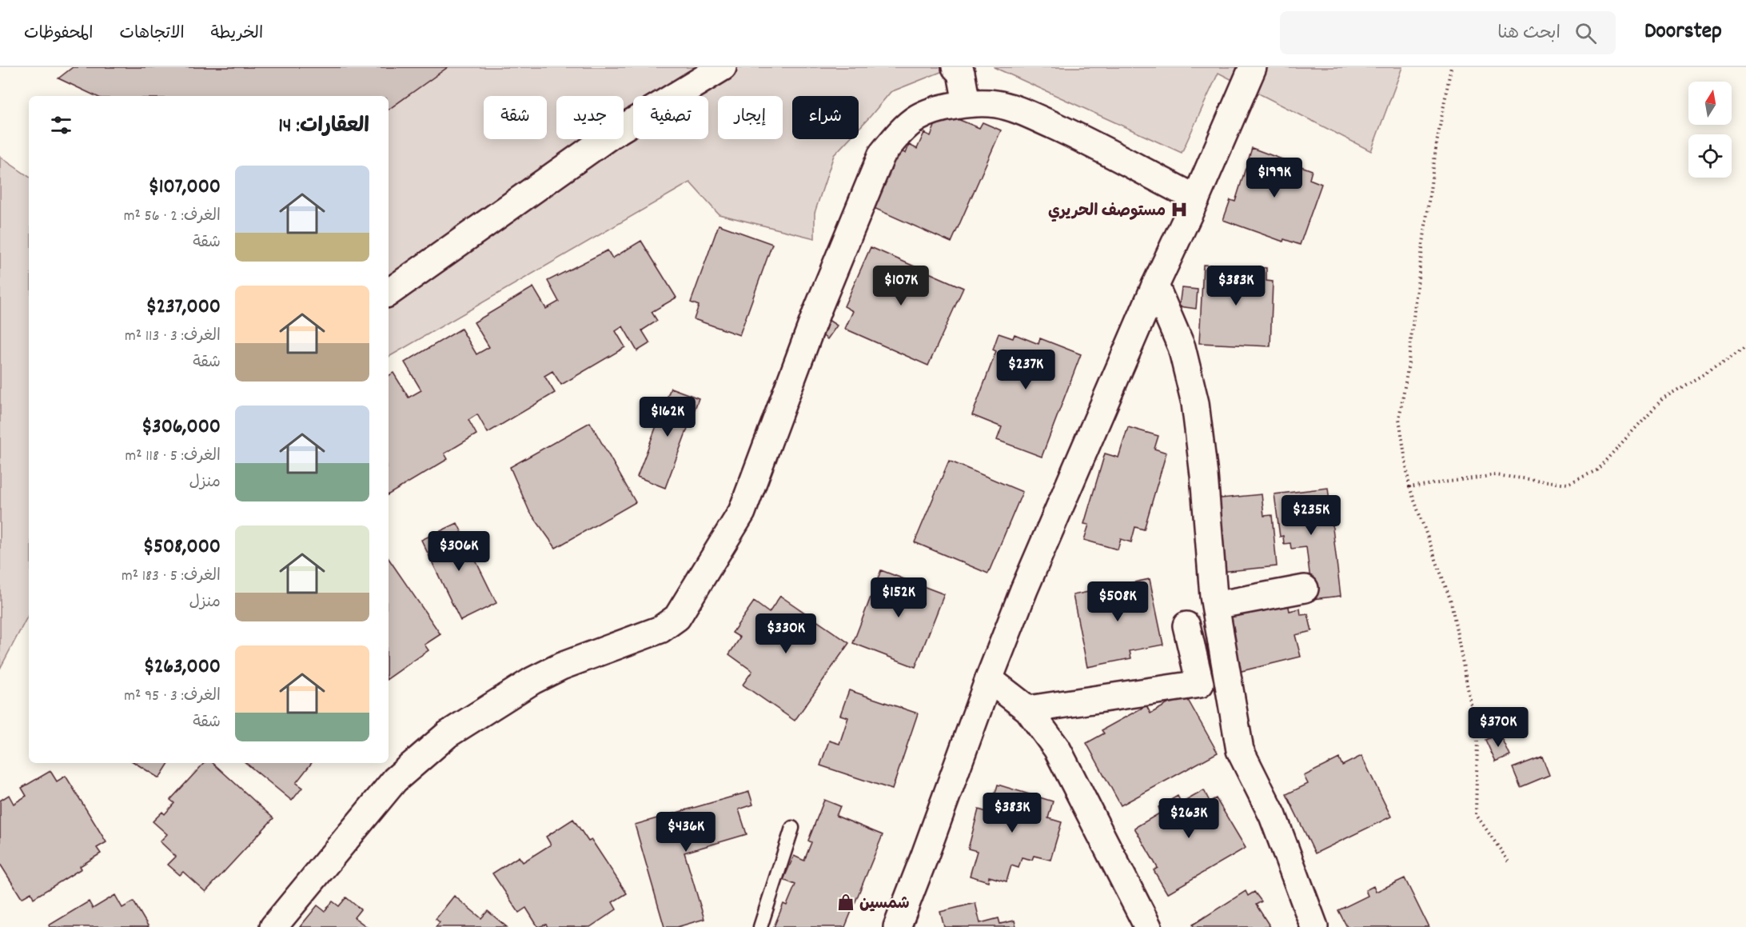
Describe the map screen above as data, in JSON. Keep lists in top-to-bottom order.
{
  "places": {
    "hospital": ["مستوصف الحريري"],
    "shop": ["شمسين"]
  },
  "north": "top",
  "page": {
    "header": "Doorstep",
    "search": "ابحث هنا",
    "nav": ["الخريطة", "الاتجاهات", "المحفوظات"],
    "chip": [
      "شراء",
      "إيجار",
      "تصفية",
      "جديد",
      "شقة"
    ],
    "heading": "العقارات: 14",
    "list": [
      {
        "name": "$107,000",
        "note": "الغرف: 2 · 56 m² · شقة"
      },
      {
        "name": "$237,000",
        "note": "الغرف: 3 · 113 m² · شقة"
      },
      {
        "name": "$306,000",
        "note": "الغرف: 5 · 118 m² · منزل"
      },
      {
        "name": "$508,000",
        "note": "الغرف: 5 · 183 m² · منزل"
      },
      {
        "name": "$263,000",
        "note": "الغرف: 3 · 95 m² · شقة"
      }
    ],
    "price": [
      "$199K",
      "$107K",
      "$383K",
      "$237K",
      "$162K",
      "$235K",
      "$306K",
      "$152K",
      "$508K",
      "$330K",
      "$370K",
      "$383K",
      "$263K",
      "$436K"
    ]
  }
}
